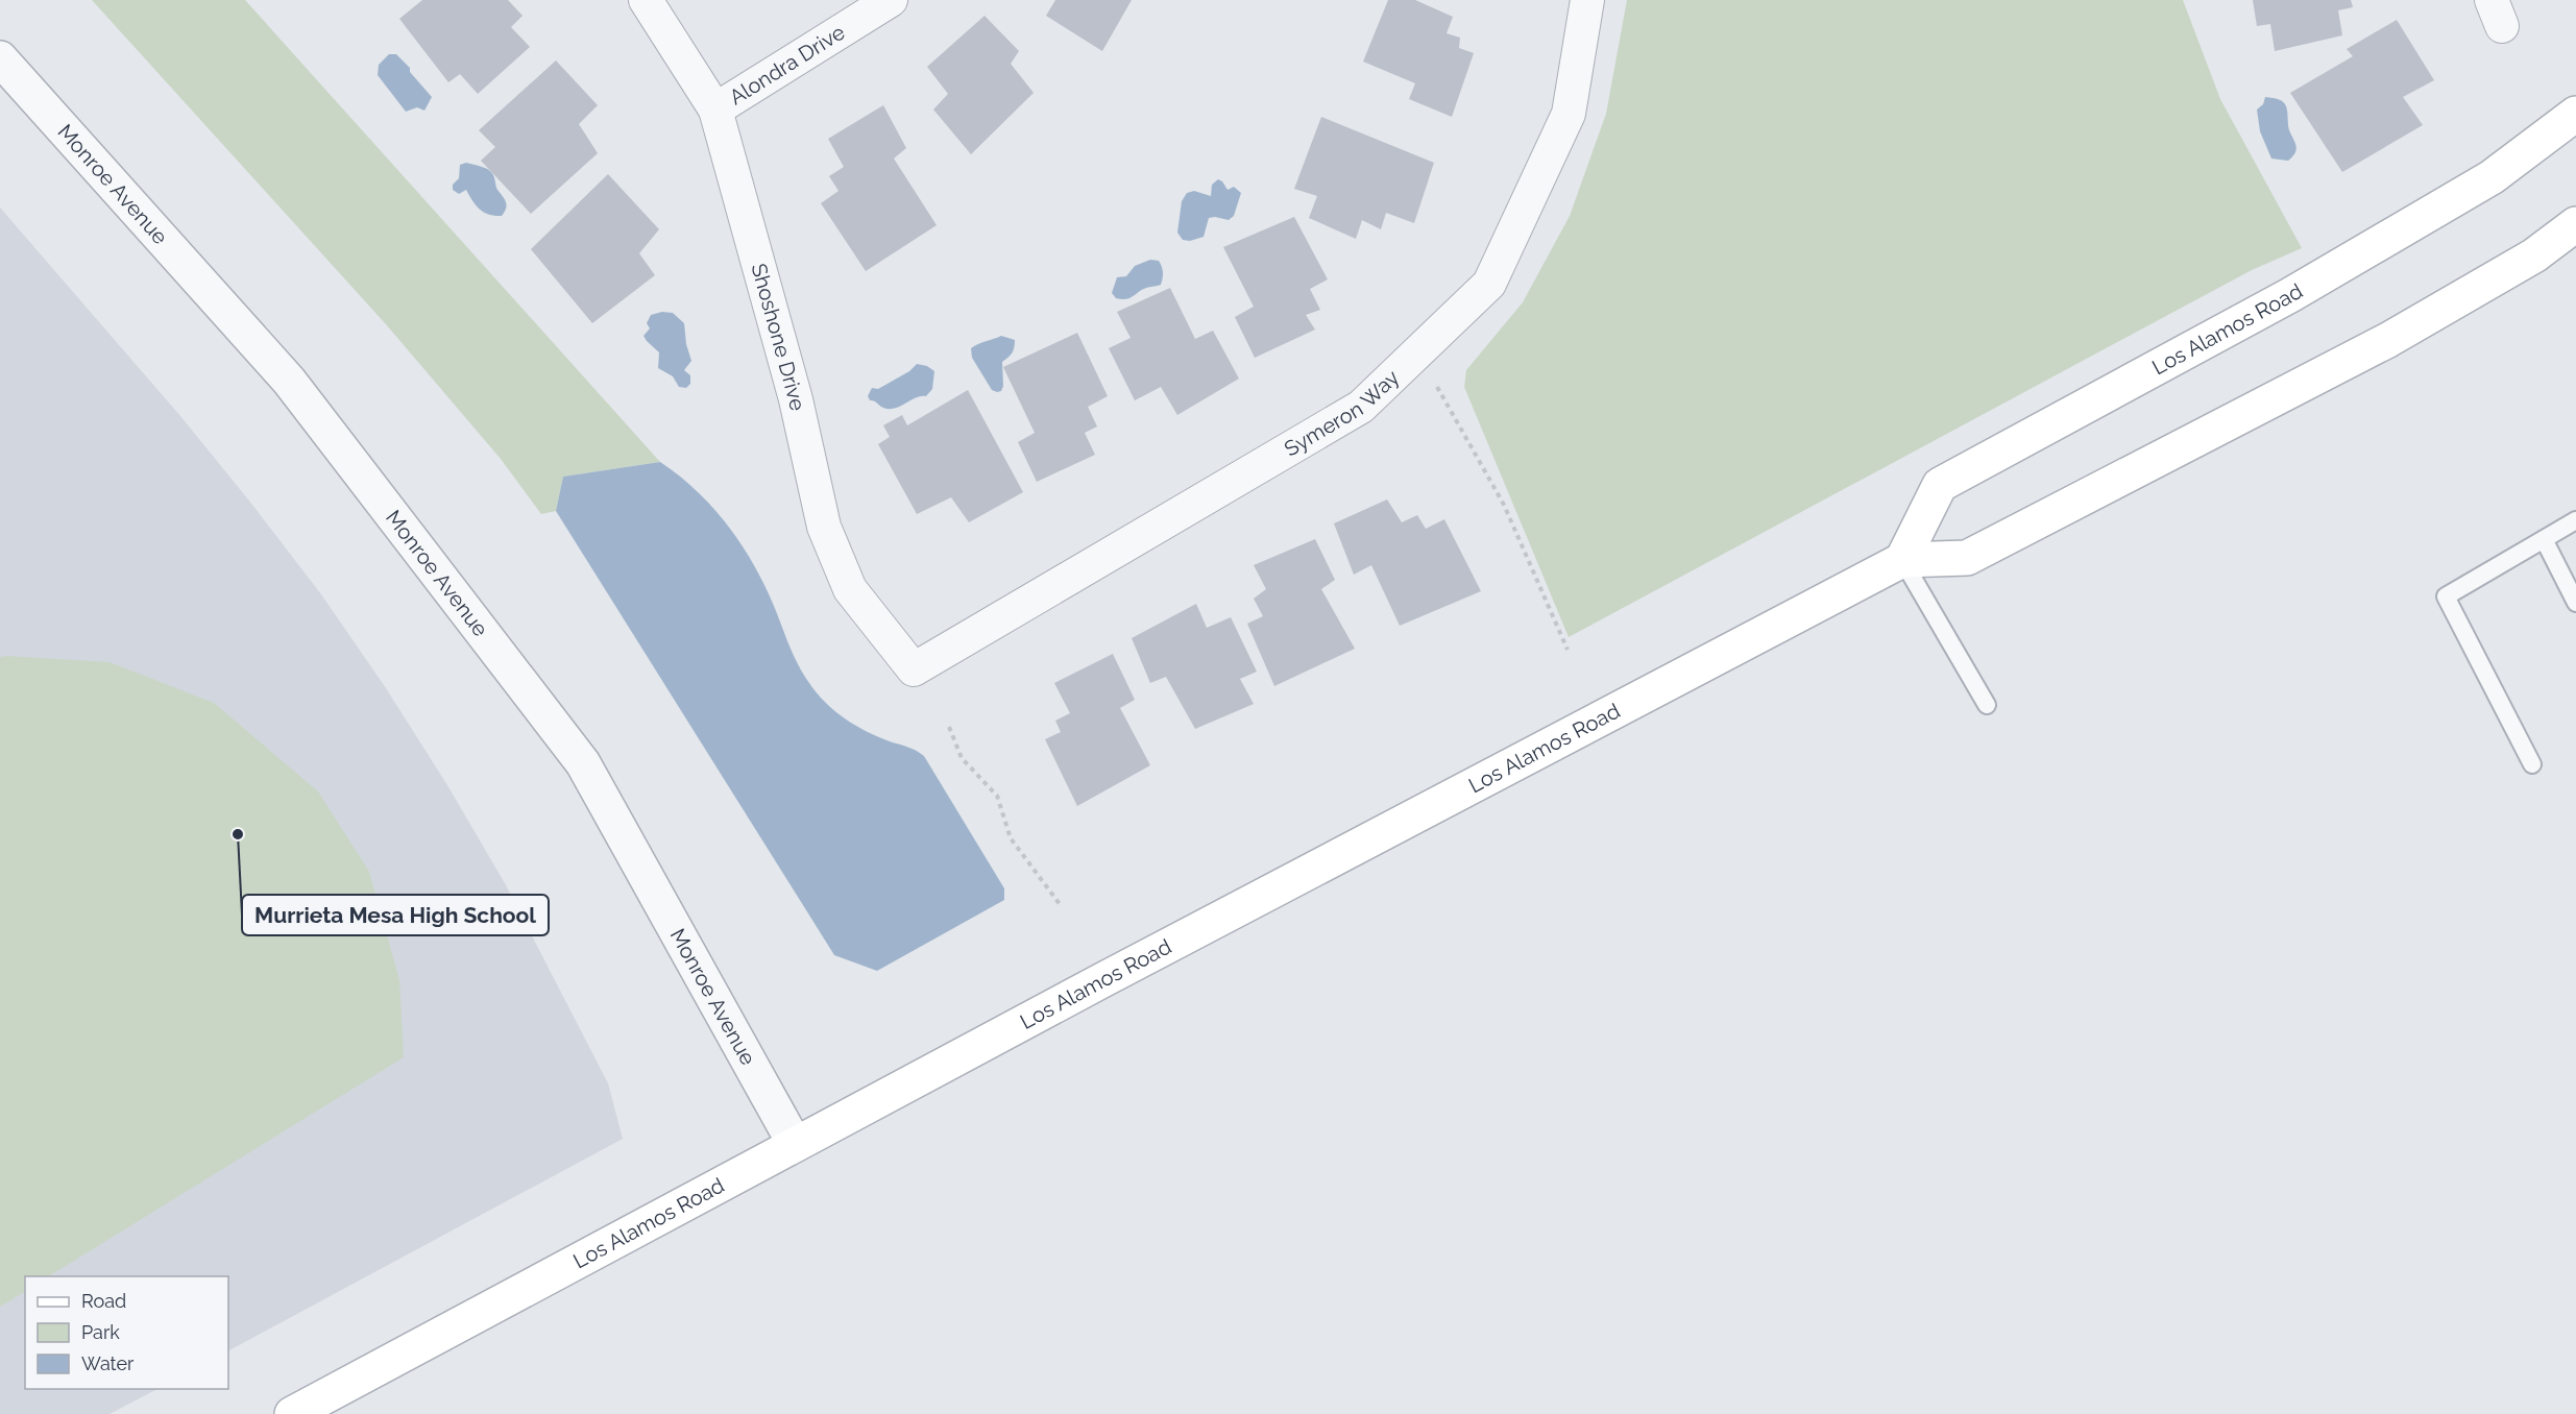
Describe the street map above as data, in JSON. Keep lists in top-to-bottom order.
{
  "streets": {
    "main road": ["Los Alamos Road"],
    "street": [
      "Alondra Drive",
      "Monroe Avenue",
      "Shoshone Drive",
      "Symeron Way"
    ]
  },
  "crossings": [
    ["Alondra Drive", "Shoshone Drive"],
    ["Monroe Avenue", "Los Alamos Road"],
    ["Shoshone Drive", "Symeron Way"]
  ],
  "places": ["Murrieta Mesa High School"],
  "legend": ["Road", "Park", "Water"]
}
